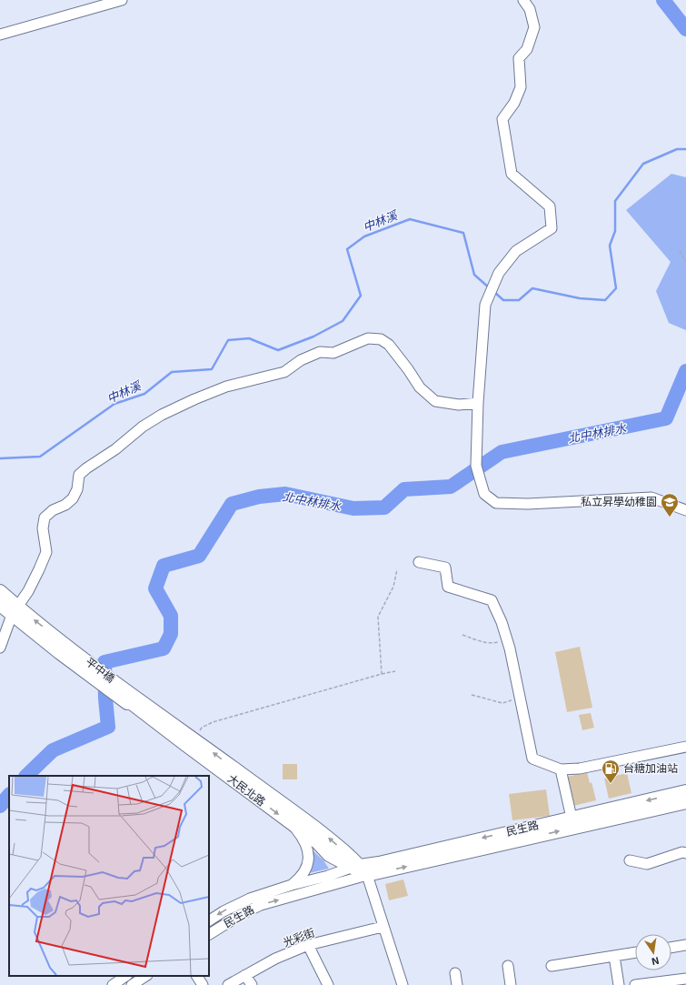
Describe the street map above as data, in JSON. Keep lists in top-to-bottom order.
{
  "streets": {
    "main road": ["平中橋", "大民北路", "民生路"],
    "street": ["光彩街"]
  },
  "crossings": [
    ["平中橋", "大民北路"],
    ["大民北路", "民生路"]
  ],
  "water": ["中林溪", "北中林排水"],
  "places": {
    "school or university": ["私立昇學幼稚園"],
    "fuel station": ["台糖加油站"]
  },
  "north": "bottom"
}
